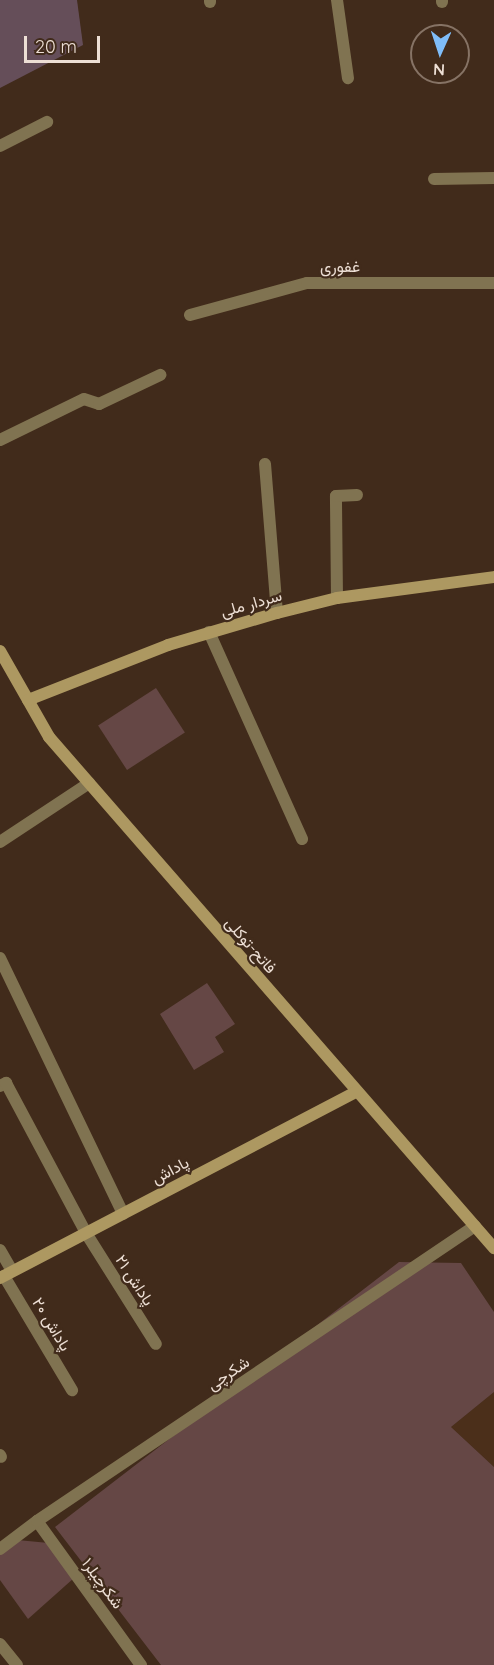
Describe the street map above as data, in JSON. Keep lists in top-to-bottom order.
{
  "streets": {
    "main road": ["سردار ملی", "فاتح-توکلی", "پاداش"],
    "street": [
      "غفوری",
      "پاداش ۲۱",
      "پاداش ۲۰",
      "شکرچی",
      "شکرچیلر۱"
    ]
  },
  "crossings": [
    ["سردار ملی", "فاتح-توکلی"],
    ["فاتح-توکلی", "پاداش"],
    ["فاتح-توکلی", "شکرچی"],
    ["پاداش", "پاداش ۲۱"],
    ["پاداش", "پاداش ۲۰"],
    ["شکرچی", "شکرچیلر۱"]
  ],
  "scale_bar": "20 m",
  "north": "bottom"
}
